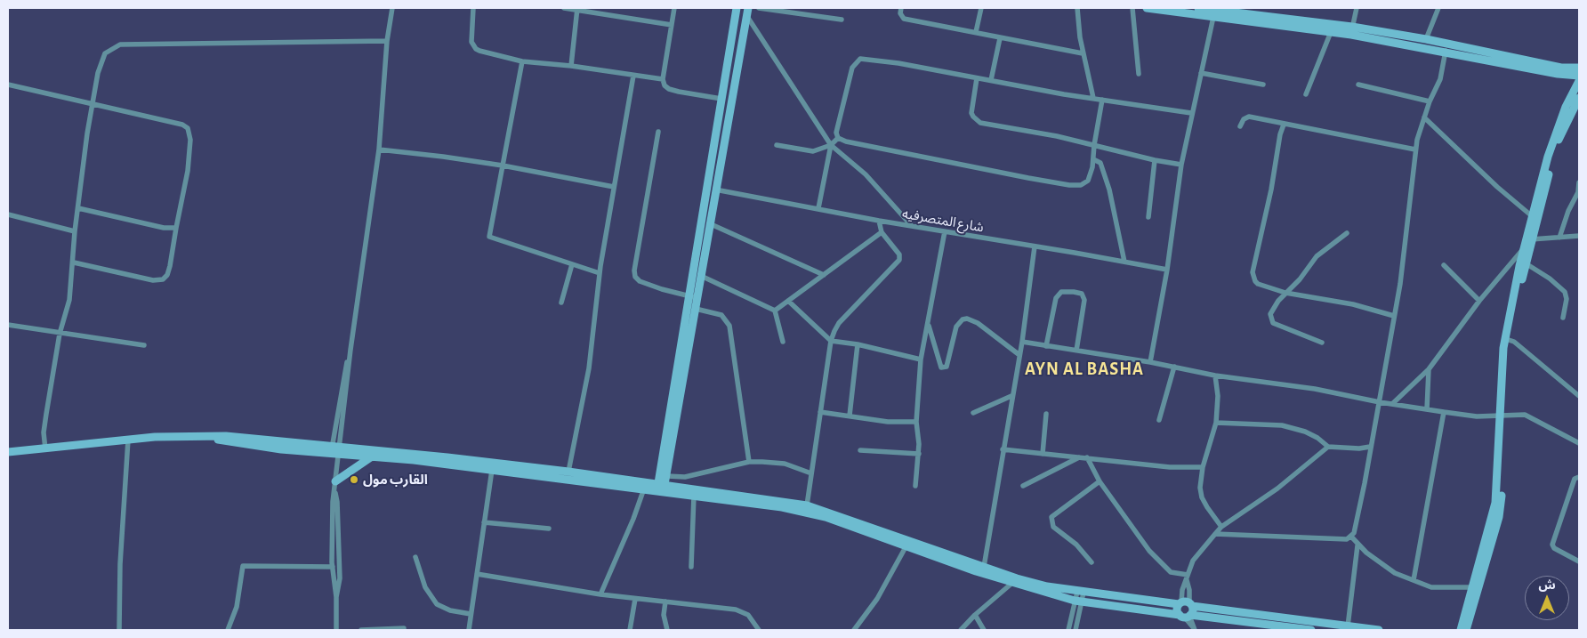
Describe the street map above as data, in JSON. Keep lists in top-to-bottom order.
{
  "streets": {
    "street": ["شارع المتصرفيه"]
  },
  "districts": ["AYN AL BASHA"],
  "places": ["القارب مول"],
  "north": "top"
}
